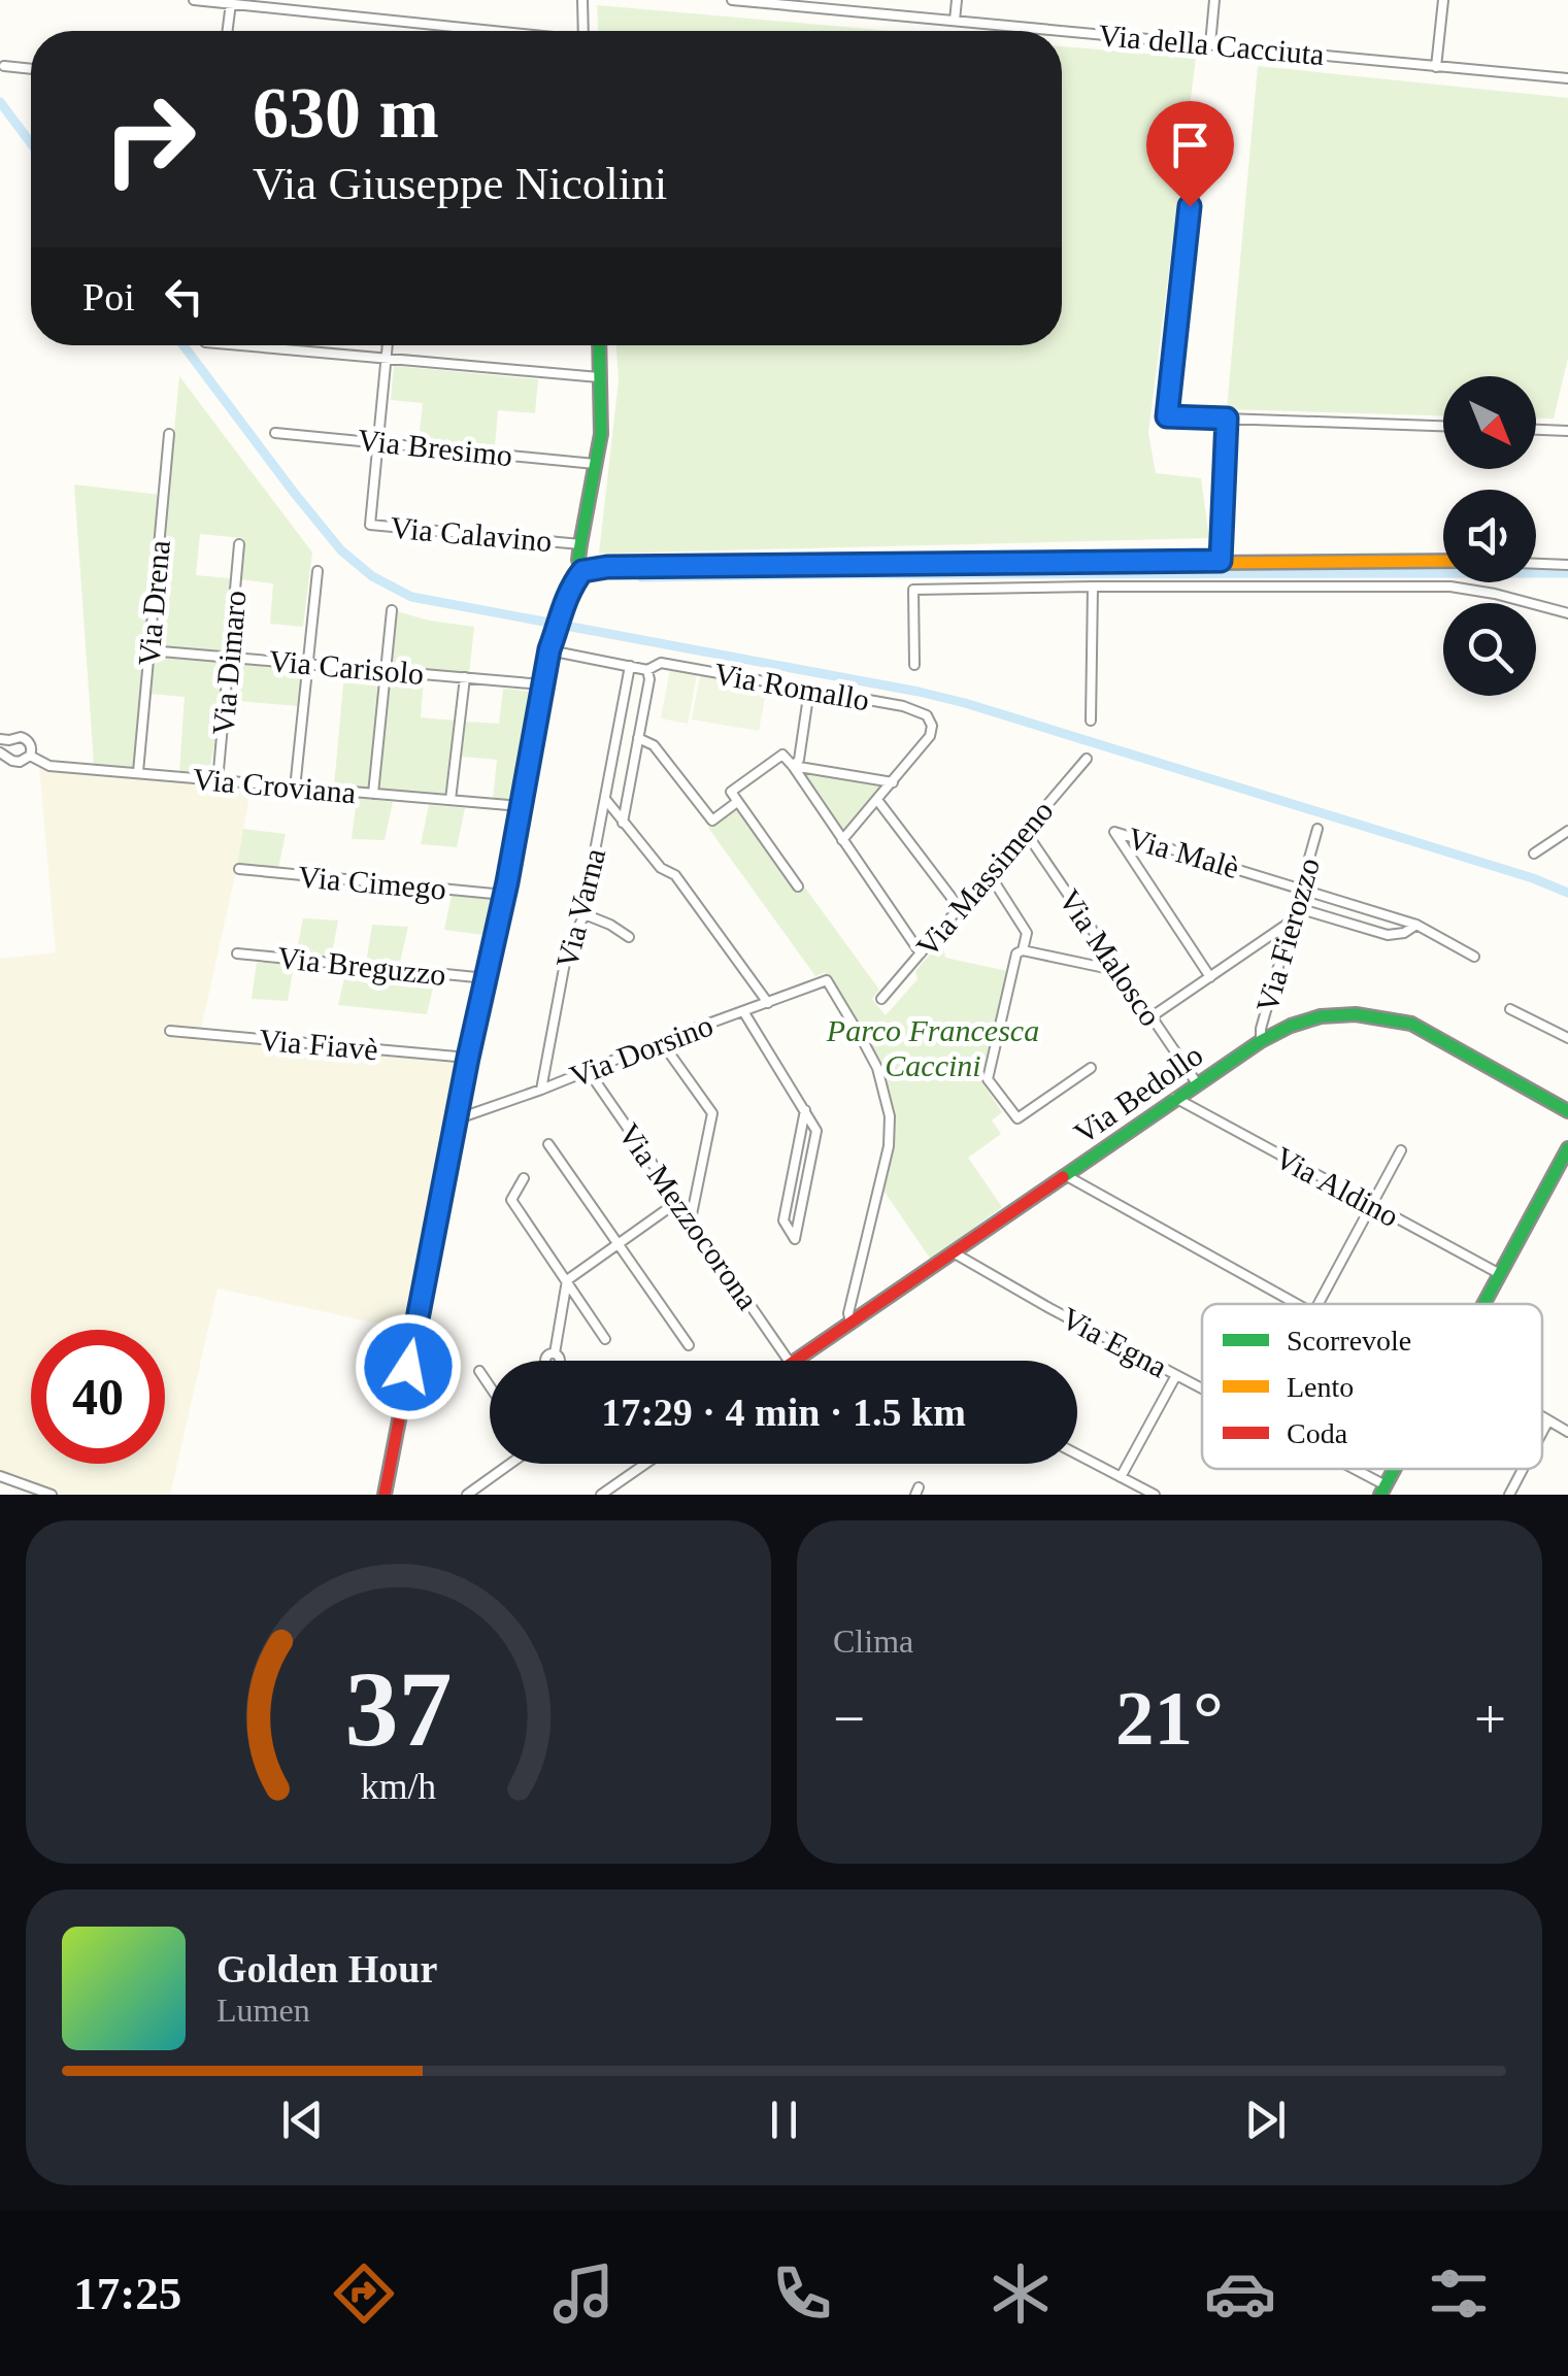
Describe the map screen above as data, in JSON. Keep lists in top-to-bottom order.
{
  "streets": {
    "street": [
      "Via della Cacciuta",
      "Via Bresimo",
      "Via Calavino",
      "Via Drena",
      "Via Dimaro",
      "Via Carisolo",
      "Via Romallo",
      "Via Croviana",
      "Via Malè",
      "Via Massimeno",
      "Via Cimego",
      "Via Varna",
      "Via Fierozzo",
      "Via Malosco",
      "Via Breguzzo",
      "Via Fiavè",
      "Via Dorsino",
      "Via Bedollo",
      "Via Aldino",
      "Via Mezzocorona",
      "Via Egna"
    ]
  },
  "crossings": [
    ["Via Bresimo", "Via Calavino"],
    ["Via Drena", "Via Carisolo"],
    ["Via Drena", "Via Croviana"],
    ["Via Dimaro", "Via Carisolo"],
    ["Via Dimaro", "Via Croviana"],
    ["Via Romallo", "Via Varna"],
    ["Via Malè", "Via Fierozzo"],
    ["Via Massimeno", "Via Malosco"],
    ["Via Varna", "Via Dorsino"],
    ["Via Fierozzo", "Via Bedollo"],
    ["Via Malosco", "Via Bedollo"],
    ["Via Dorsino", "Via Bedollo"],
    ["Via Dorsino", "Via Mezzocorona"],
    ["Via Bedollo", "Via Aldino"],
    ["Via Bedollo", "Via Egna"]
  ],
  "parks": ["Parco Francesca Caccini"],
  "legend": ["Scorrevole", "Lento", "Coda"],
  "north": "bottom right",
  "page": {
    "turn": ["630 m", "Via Giuseppe Nicolini"],
    "then": "Poi",
    "limit": "40",
    "trip": "17:29 · 4 min · 1.5 km",
    "tile": "Clima",
    "heat": ["−", "21°", "+"],
    "song": ["Golden Hour", "Lumen"],
    "tabs": "17:25",
    "gauge": ["37", "km/h"]
  }
}
